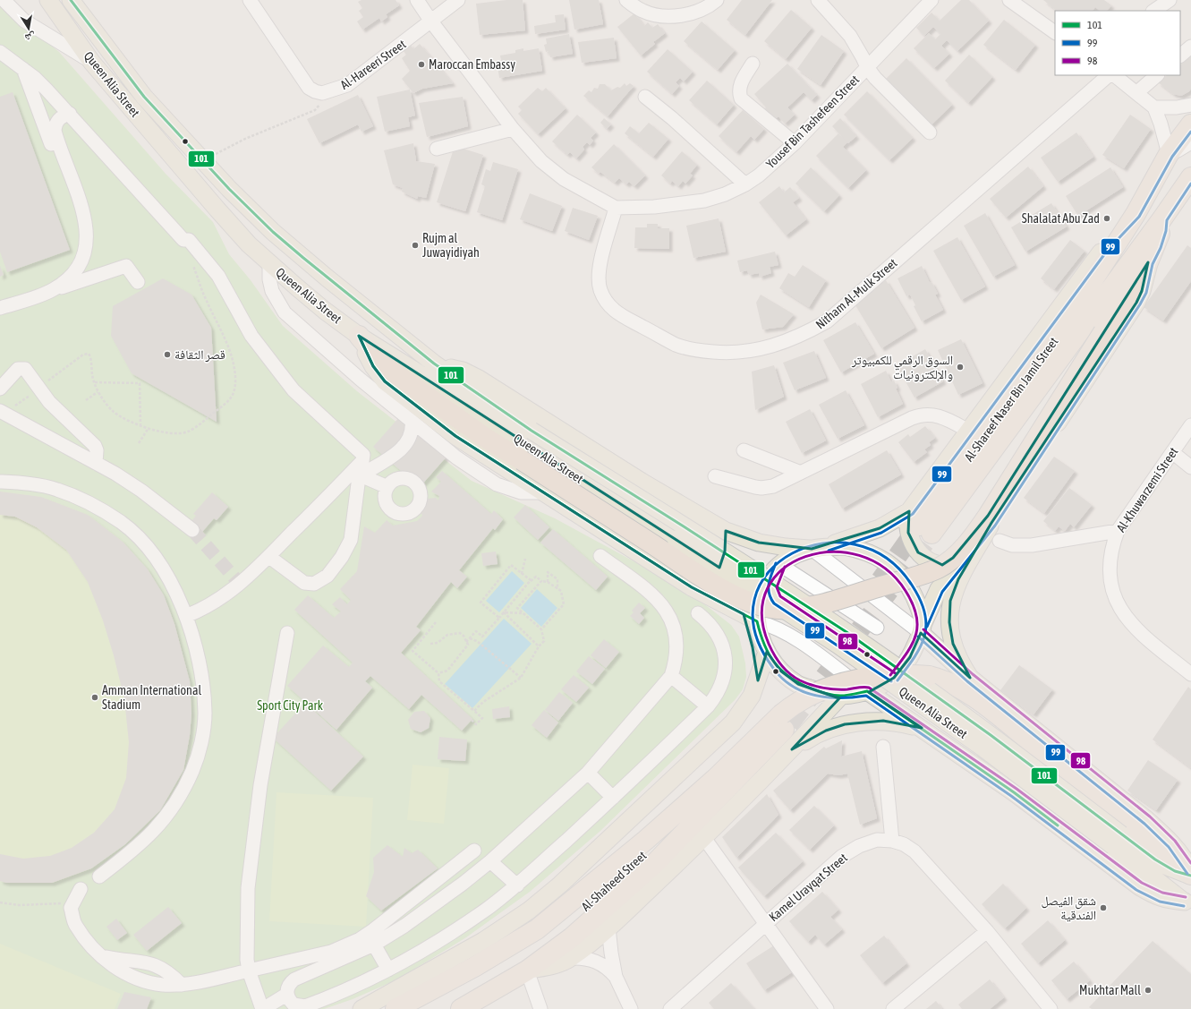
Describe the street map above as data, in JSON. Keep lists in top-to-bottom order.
{
  "streets": {
    "highway": ["Al-Shareef Naser Bin Jamil Street", "Al-Shaheed Street"],
    "main road": ["Queen Alia Street"],
    "street": [
      "Al-Hareeri Street",
      "Yousef Bin Tashefeen Street",
      "Nitham Al-Mulk Street",
      "Al-Khuwarzemi Street",
      "Kamel Urayqat Street"
    ]
  },
  "crossings": [
    ["Al-Hareeri Street", "Yousef Bin Tashefeen Street"],
    ["Yousef Bin Tashefeen Street", "Nitham Al-Mulk Street"]
  ],
  "parks": ["Sport City Park"],
  "places": [
    "Maroccan Embassy",
    "Shalalat Abu Zad",
    "Rujm al Juwayidiyah",
    "قصر الثقافة",
    "السوق الرقمي للكمبيوتر والإلكترونيات",
    "Amman International Stadium",
    "شقق الفيصل الفندقية",
    "Mukhtar Mall"
  ],
  "lines": ["transit line 101", "transit line 99", "transit line 98"],
  "legend": ["101", "99", "98"],
  "north": "bottom"
}
